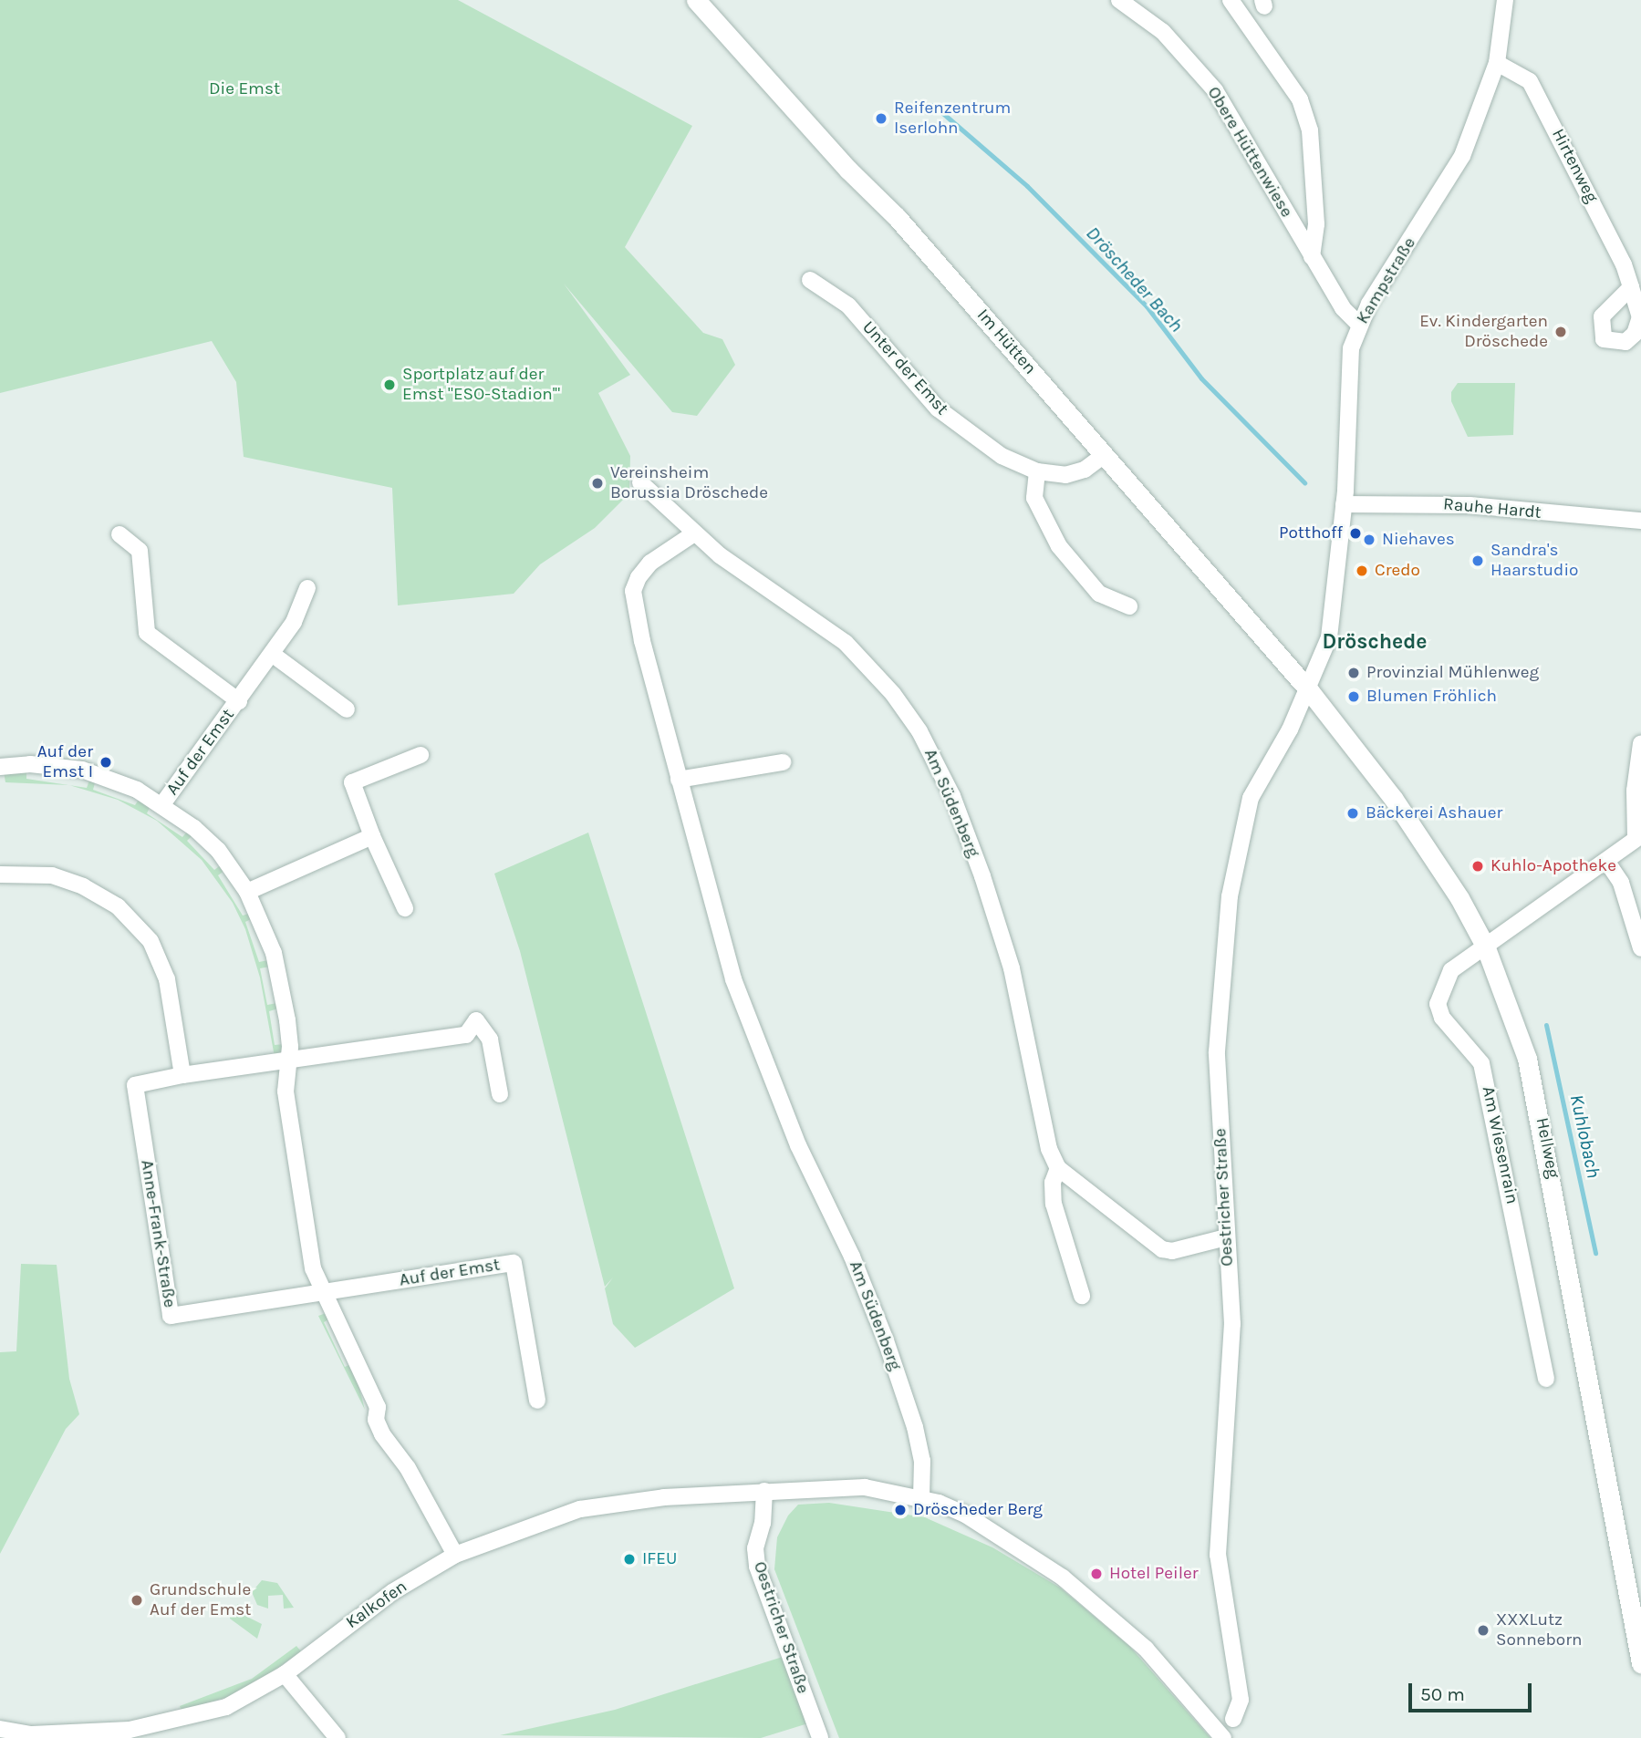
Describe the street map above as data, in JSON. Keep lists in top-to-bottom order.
{
  "streets": {
    "street": [
      "Obere Hüttenwiese",
      "Hirtenweg",
      "Kampstraße",
      "Im Hütten",
      "Unter der Emst",
      "Rauhe Hardt",
      "Auf der Emst",
      "Am Südenberg",
      "Am Wiesenrain",
      "Hellweg",
      "Oestricher Straße",
      "Anne-Frank-Straße",
      "Kalkofen"
    ]
  },
  "crossings": [
    ["Obere Hüttenwiese", "Kampstraße"],
    ["Hirtenweg", "Kampstraße"],
    ["Kampstraße", "Im Hütten"],
    ["Kampstraße", "Rauhe Hardt"],
    ["Kampstraße", "Hellweg"],
    ["Kampstraße", "Oestricher Straße"],
    ["Im Hütten", "Unter der Emst"],
    ["Im Hütten", "Hellweg"],
    ["Im Hütten", "Oestricher Straße"],
    ["Auf der Emst", "Anne-Frank-Straße"],
    ["Auf der Emst", "Kalkofen"],
    ["Am Wiesenrain", "Hellweg"],
    ["Hellweg", "Oestricher Straße"],
    ["Oestricher Straße", "Kalkofen"]
  ],
  "districts": ["Dröschede"],
  "water": ["Dröscheder Bach", "Kuhlobach"],
  "parks": ["Die Emst"],
  "places": [
    "Reifenzentrum Iserlohn",
    "Ev. Kindergarten Dröschede",
    "Sportplatz auf der Emst \"ESO-Stadion'\"",
    "Vereinsheim Borussia Dröschede",
    "Potthoff",
    "Niehaves",
    "Sandra's Haarstudio",
    "Credo",
    "Provinzial Mühlenweg",
    "Blumen Fröhlich",
    "Auf der Emst I",
    "Bäckerei Ashauer",
    "Kuhlo-Apotheke",
    "Dröscheder Berg",
    "IFEU",
    "Hotel Peiler",
    "Grundschule Auf der Emst",
    "XXXLutz Sonneborn"
  ],
  "scale_bar": "50 m"
}
